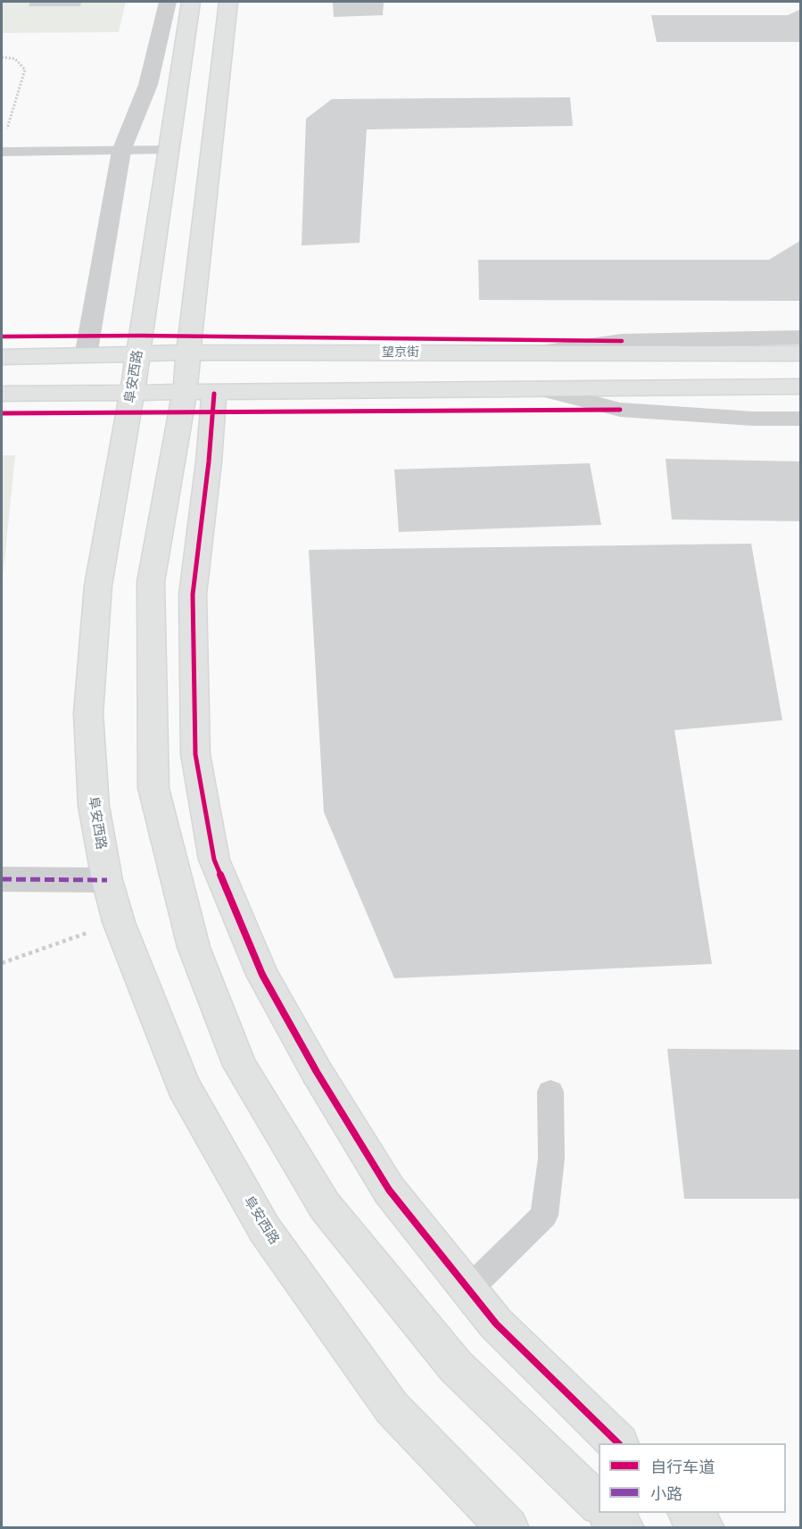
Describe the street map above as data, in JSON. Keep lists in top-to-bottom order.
{
  "streets": {
    "main road": ["望京街", "阜安西路"]
  },
  "crossings": [
    ["望京街", "阜安西路"]
  ],
  "legend": ["自行车道", "小路"]
}
